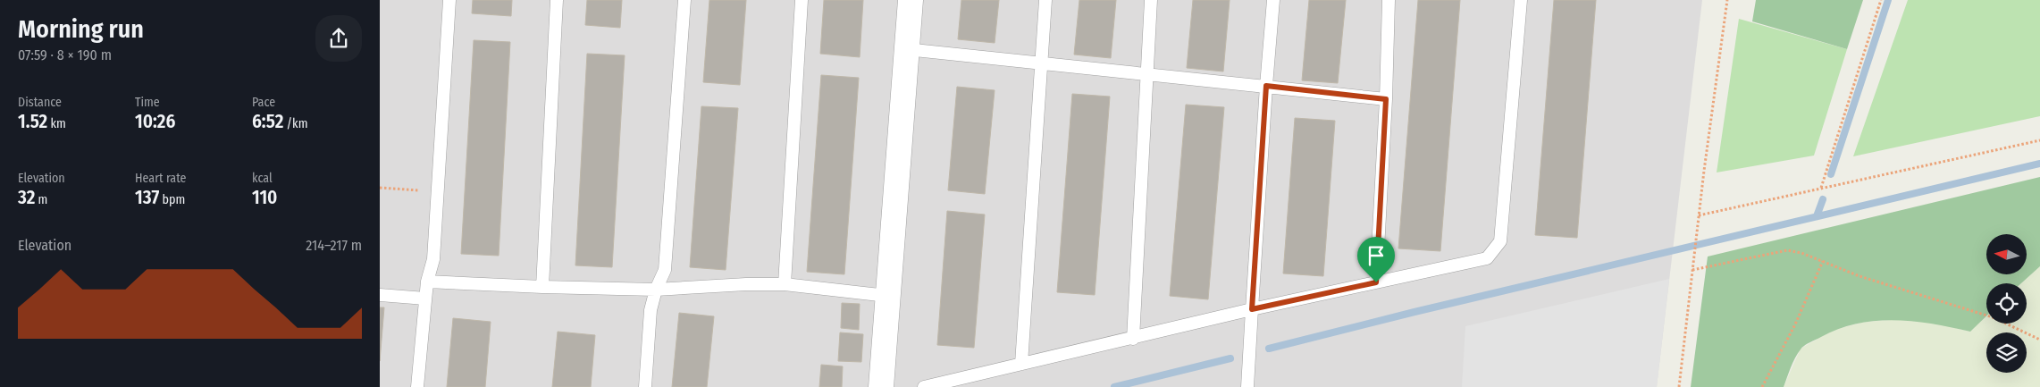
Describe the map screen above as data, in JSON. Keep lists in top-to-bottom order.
{
  "north": "left",
  "page": {
    "heading": ["Morning run", "07:59 · 8 × 190 m"],
    "stats": [
      ["Distance", "1.52 km"],
      ["Time", "10:26"],
      ["Pace", "6:52 /km"],
      ["Elevation", "32 m"],
      ["Heart rate", "137 bpm"],
      ["kcal", "110"]
    ],
    "chart": ["Elevation", "214–217 m"]
  }
}
